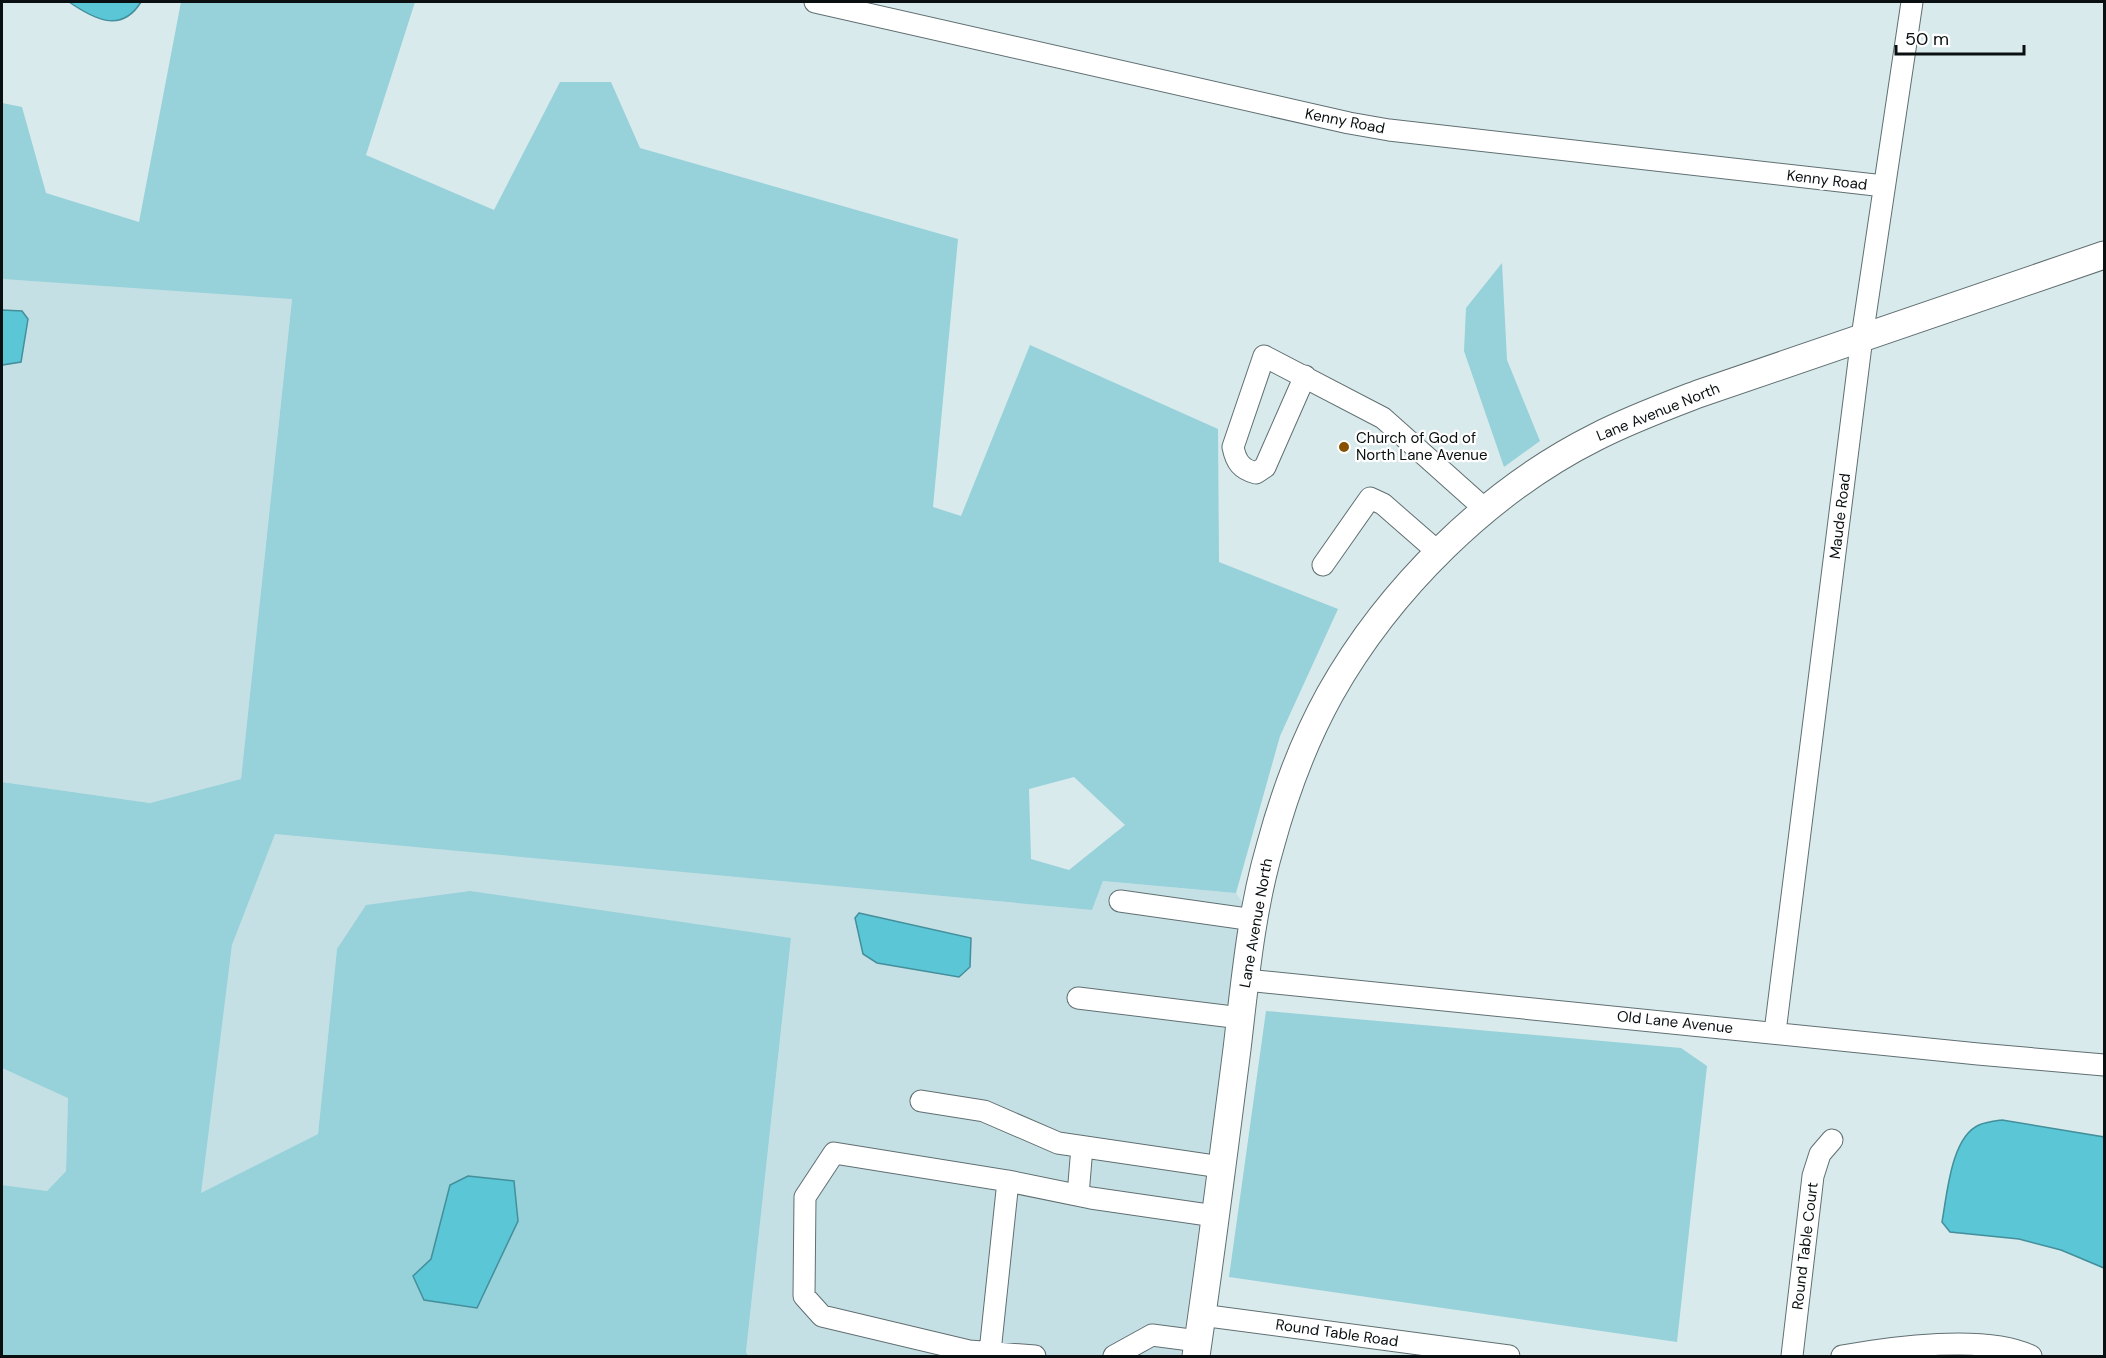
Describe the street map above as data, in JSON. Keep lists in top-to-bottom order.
{
  "streets": {
    "main road": ["Lane Avenue North"],
    "street": [
      "Kenny Road",
      "Maude Road",
      "Old Lane Avenue",
      "Round Table Court",
      "Round Table Road"
    ]
  },
  "crossings": [
    ["Kenny Road", "Maude Road"],
    ["Lane Avenue North", "Maude Road"],
    ["Lane Avenue North", "Old Lane Avenue"],
    ["Lane Avenue North", "Round Table Road"],
    ["Maude Road", "Old Lane Avenue"]
  ],
  "places": ["Church of God of North Lane Avenue"],
  "scale_bar": "50 m"
}
